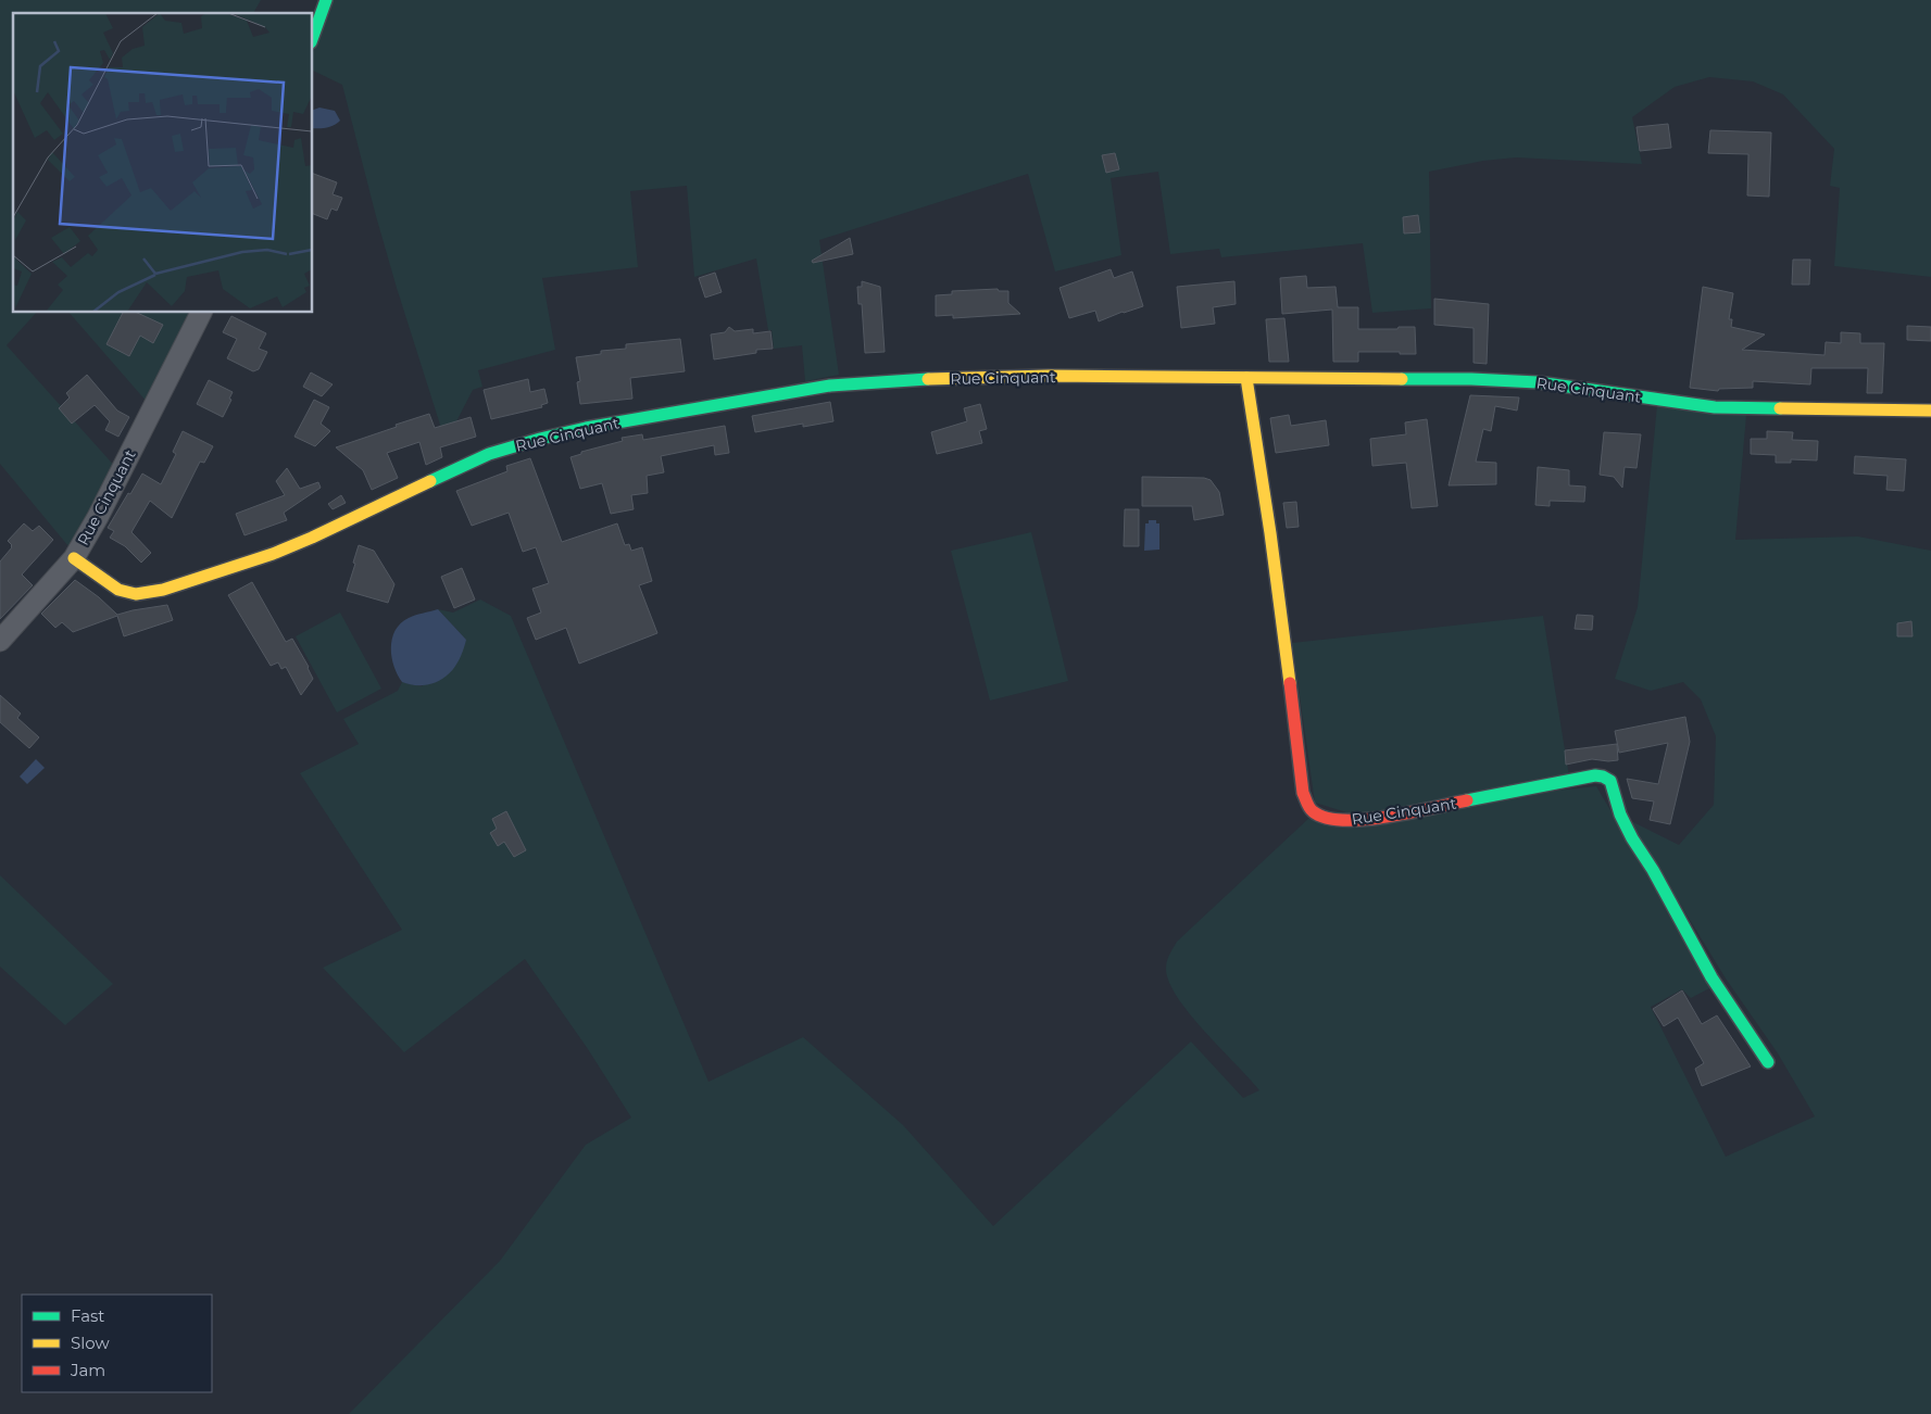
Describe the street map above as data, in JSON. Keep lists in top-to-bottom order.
{
  "streets": {
    "street": ["Rue Cinquant"]
  },
  "legend": ["Fast", "Slow", "Jam"]
}
